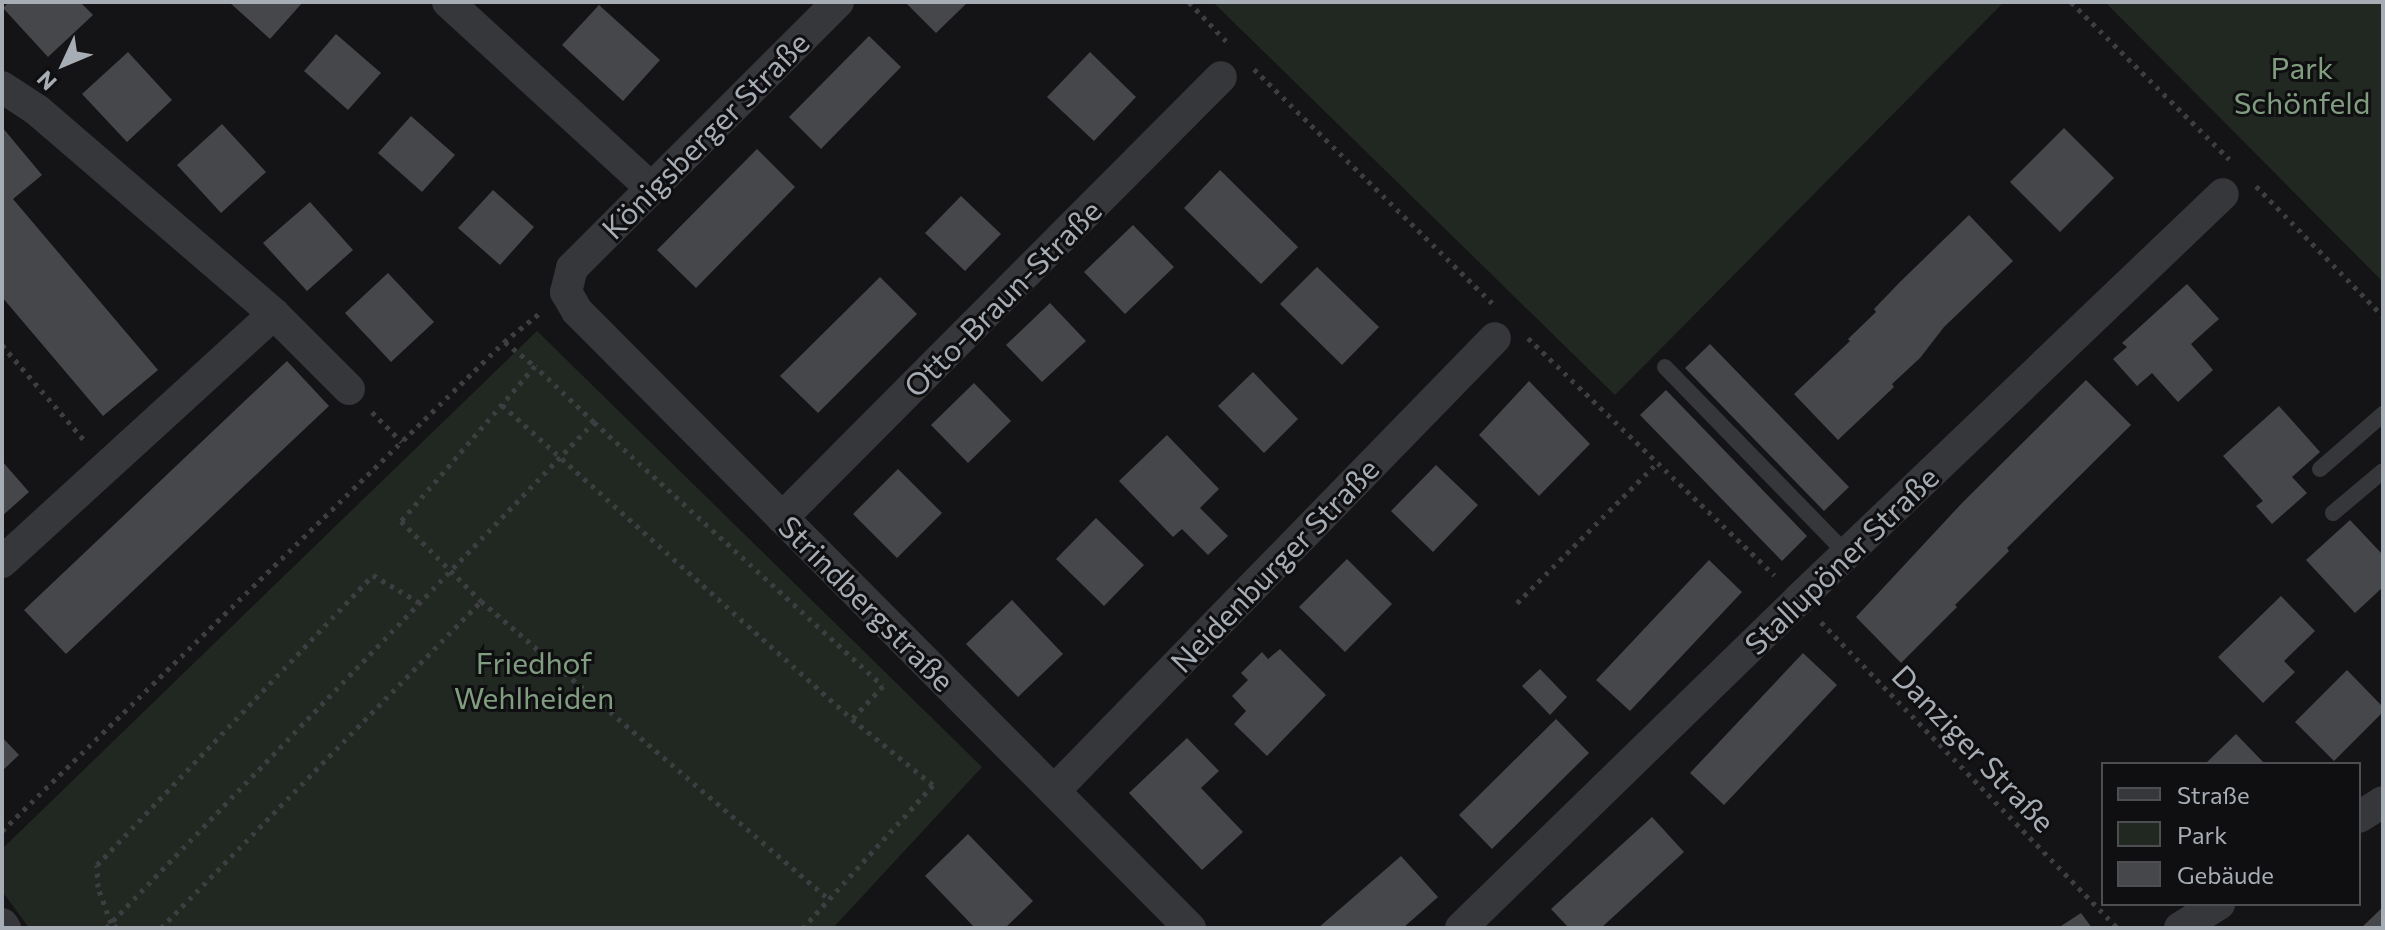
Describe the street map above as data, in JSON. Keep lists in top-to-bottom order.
{
  "streets": {
    "street": [
      "Königsberger Straße",
      "Otto-Braun-Straße",
      "Stallupöner Straße",
      "Neidenburger Straße",
      "Strindbergstraße"
    ],
    "path": ["Danziger Straße"]
  },
  "crossings": [
    ["Königsberger Straße", "Strindbergstraße"],
    ["Otto-Braun-Straße", "Strindbergstraße"],
    ["Stallupöner Straße", "Danziger Straße"],
    ["Neidenburger Straße", "Strindbergstraße"]
  ],
  "parks": ["Park Schönfeld", "Friedhof Wehlheiden"],
  "legend": ["Straße", "Park", "Gebäude"],
  "north": "bottom left"
}
